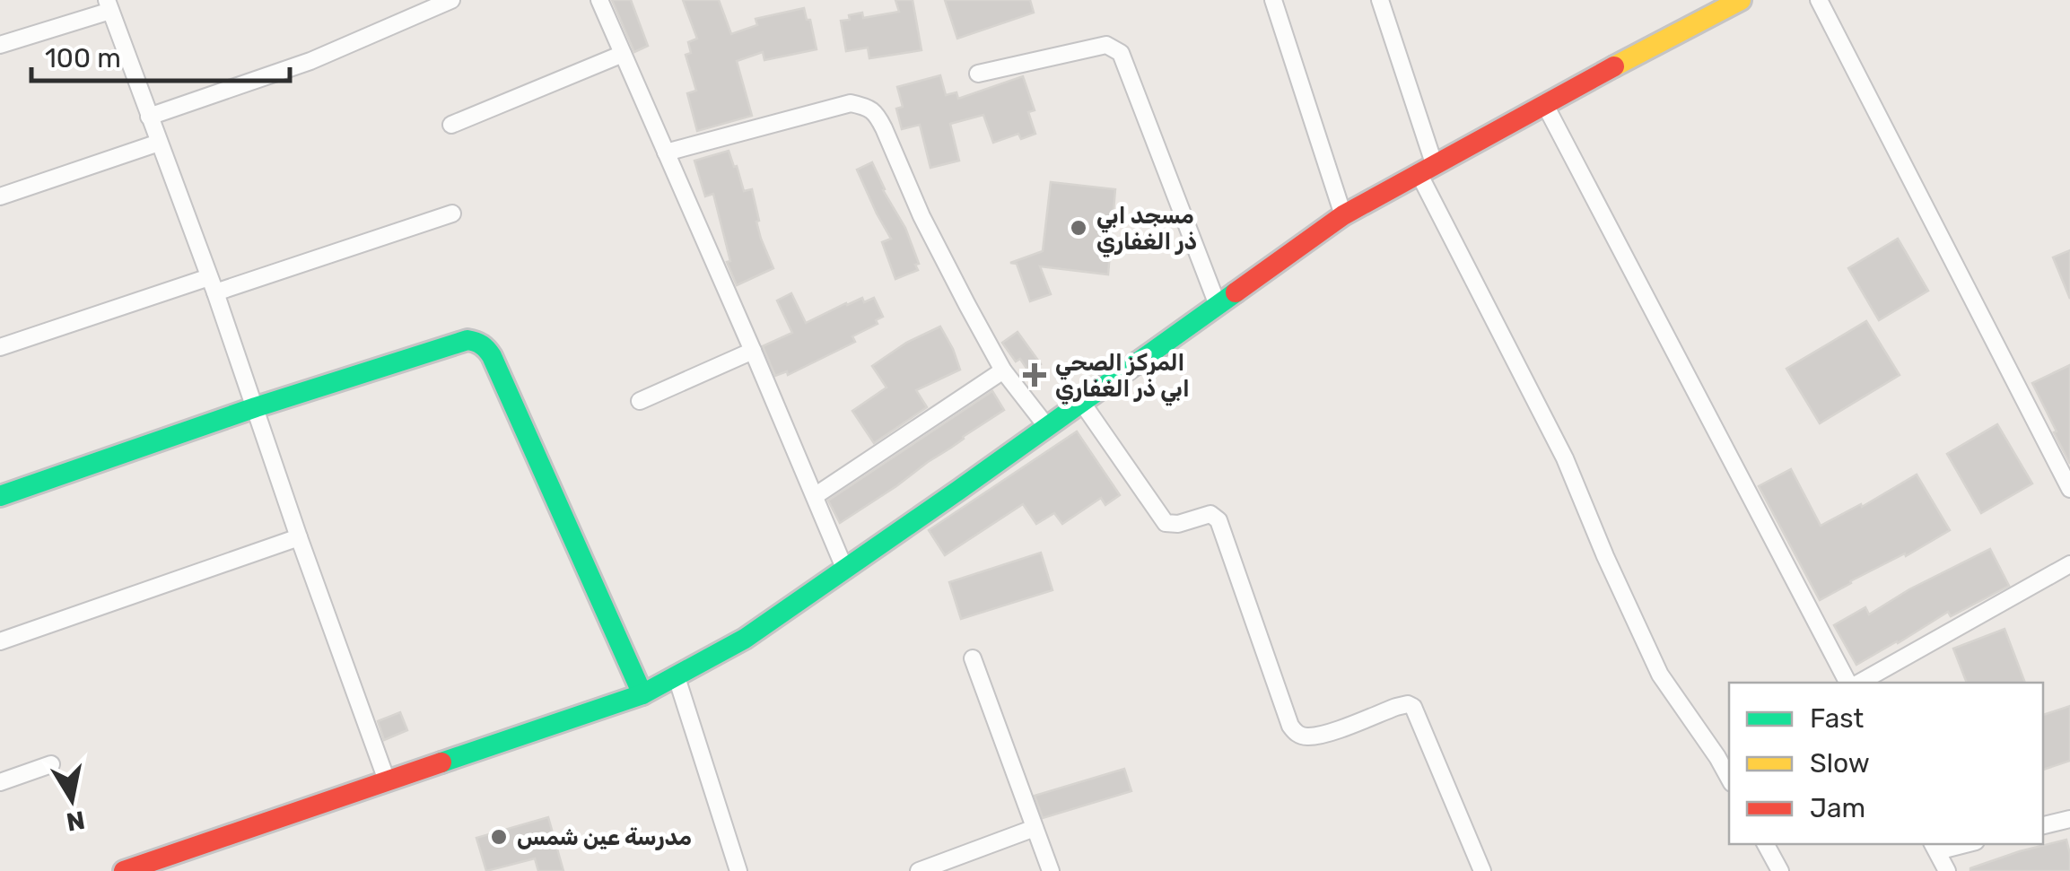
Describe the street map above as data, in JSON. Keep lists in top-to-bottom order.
{
  "places": {
    "other": ["مسجد ابي ذر الغفاري", "مدرسة عين شمس"],
    "health": ["المركز الصحي ابي ذر الغفاري"]
  },
  "legend": ["Fast", "Slow", "Jam"],
  "scale_bar": "100 m",
  "north": "bottom"
}
